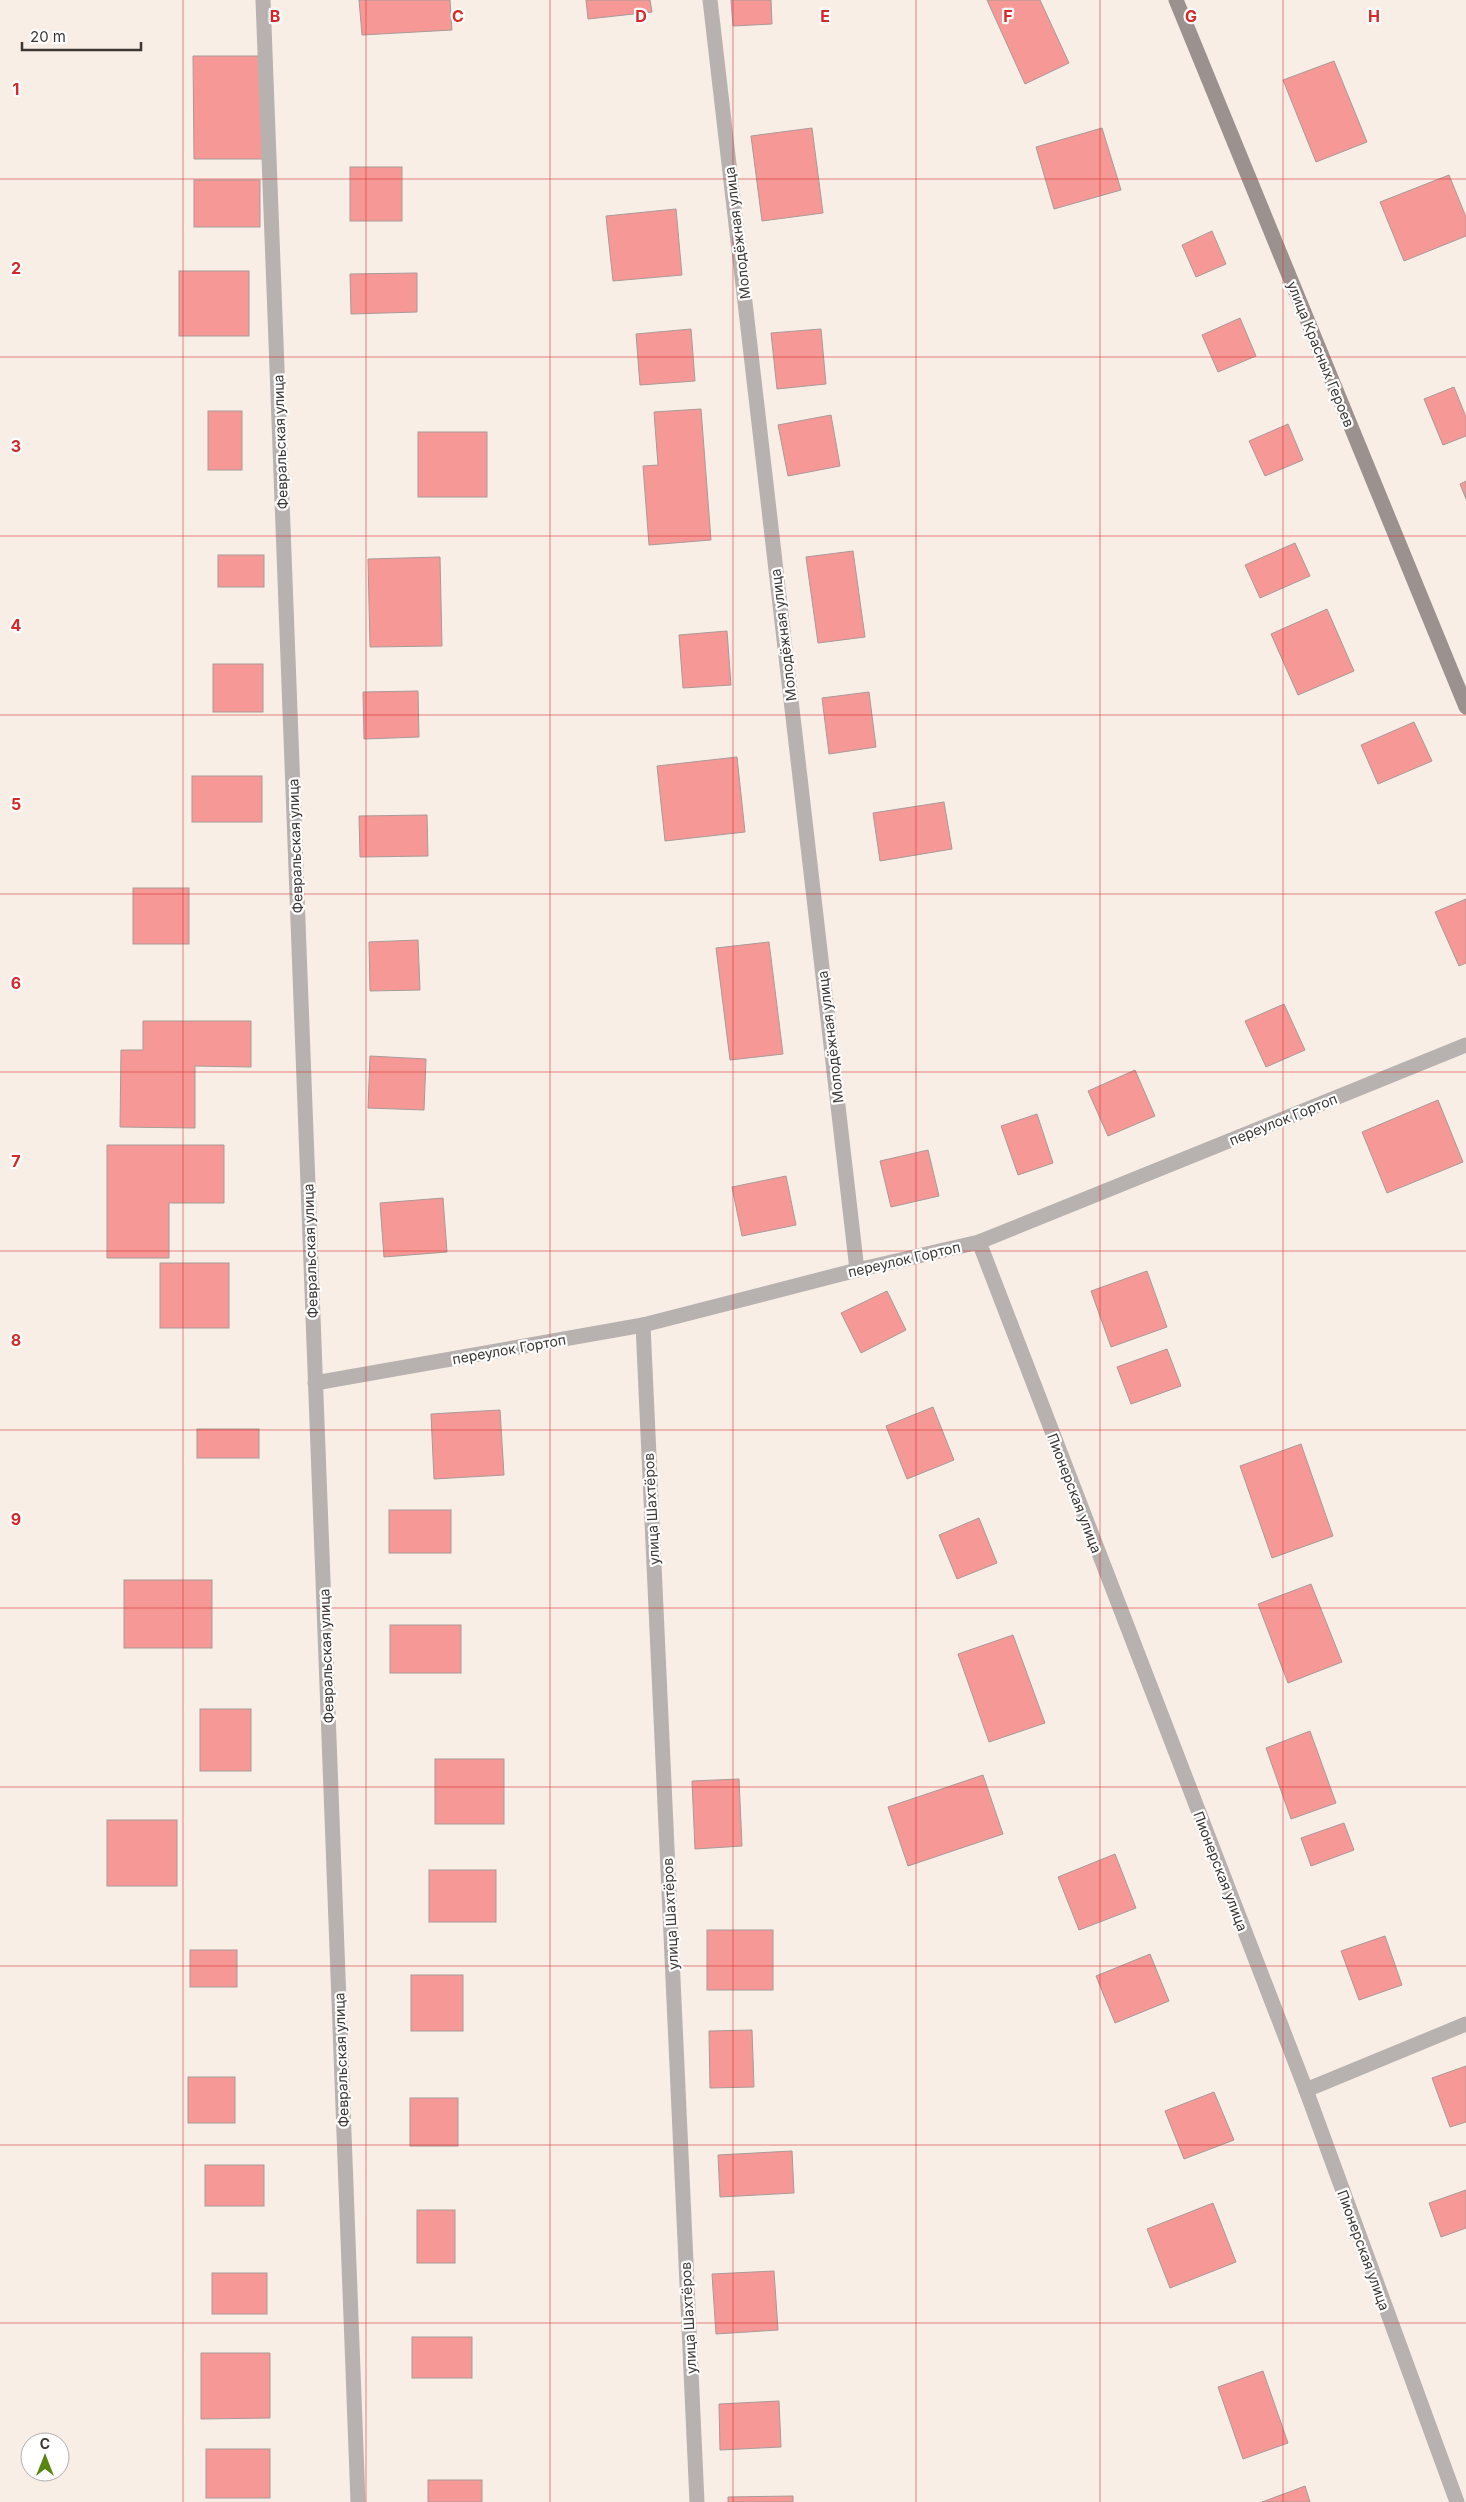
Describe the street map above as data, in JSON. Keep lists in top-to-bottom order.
{
  "streets": {
    "main road": ["улица Красных Героев"],
    "street": [
      "Молодёжная улица",
      "Февральская улица",
      "переулок Гортоп",
      "Пионерская улица",
      "улица Шахтёров"
    ]
  },
  "crossings": [
    ["Молодёжная улица", "переулок Гортоп"],
    ["Февральская улица", "переулок Гортоп"],
    ["переулок Гортоп", "Пионерская улица"],
    ["переулок Гортоп", "улица Шахтёров"]
  ],
  "scale_bar": "20 m",
  "north": "top",
  "grid": {
    "columns": [
      "B",
      "C",
      "D",
      "E",
      "F",
      "G",
      "H"
    ],
    "rows": [
      "1",
      "2",
      "3",
      "4",
      "5",
      "6",
      "7",
      "8",
      "9"
    ]
  }
}
